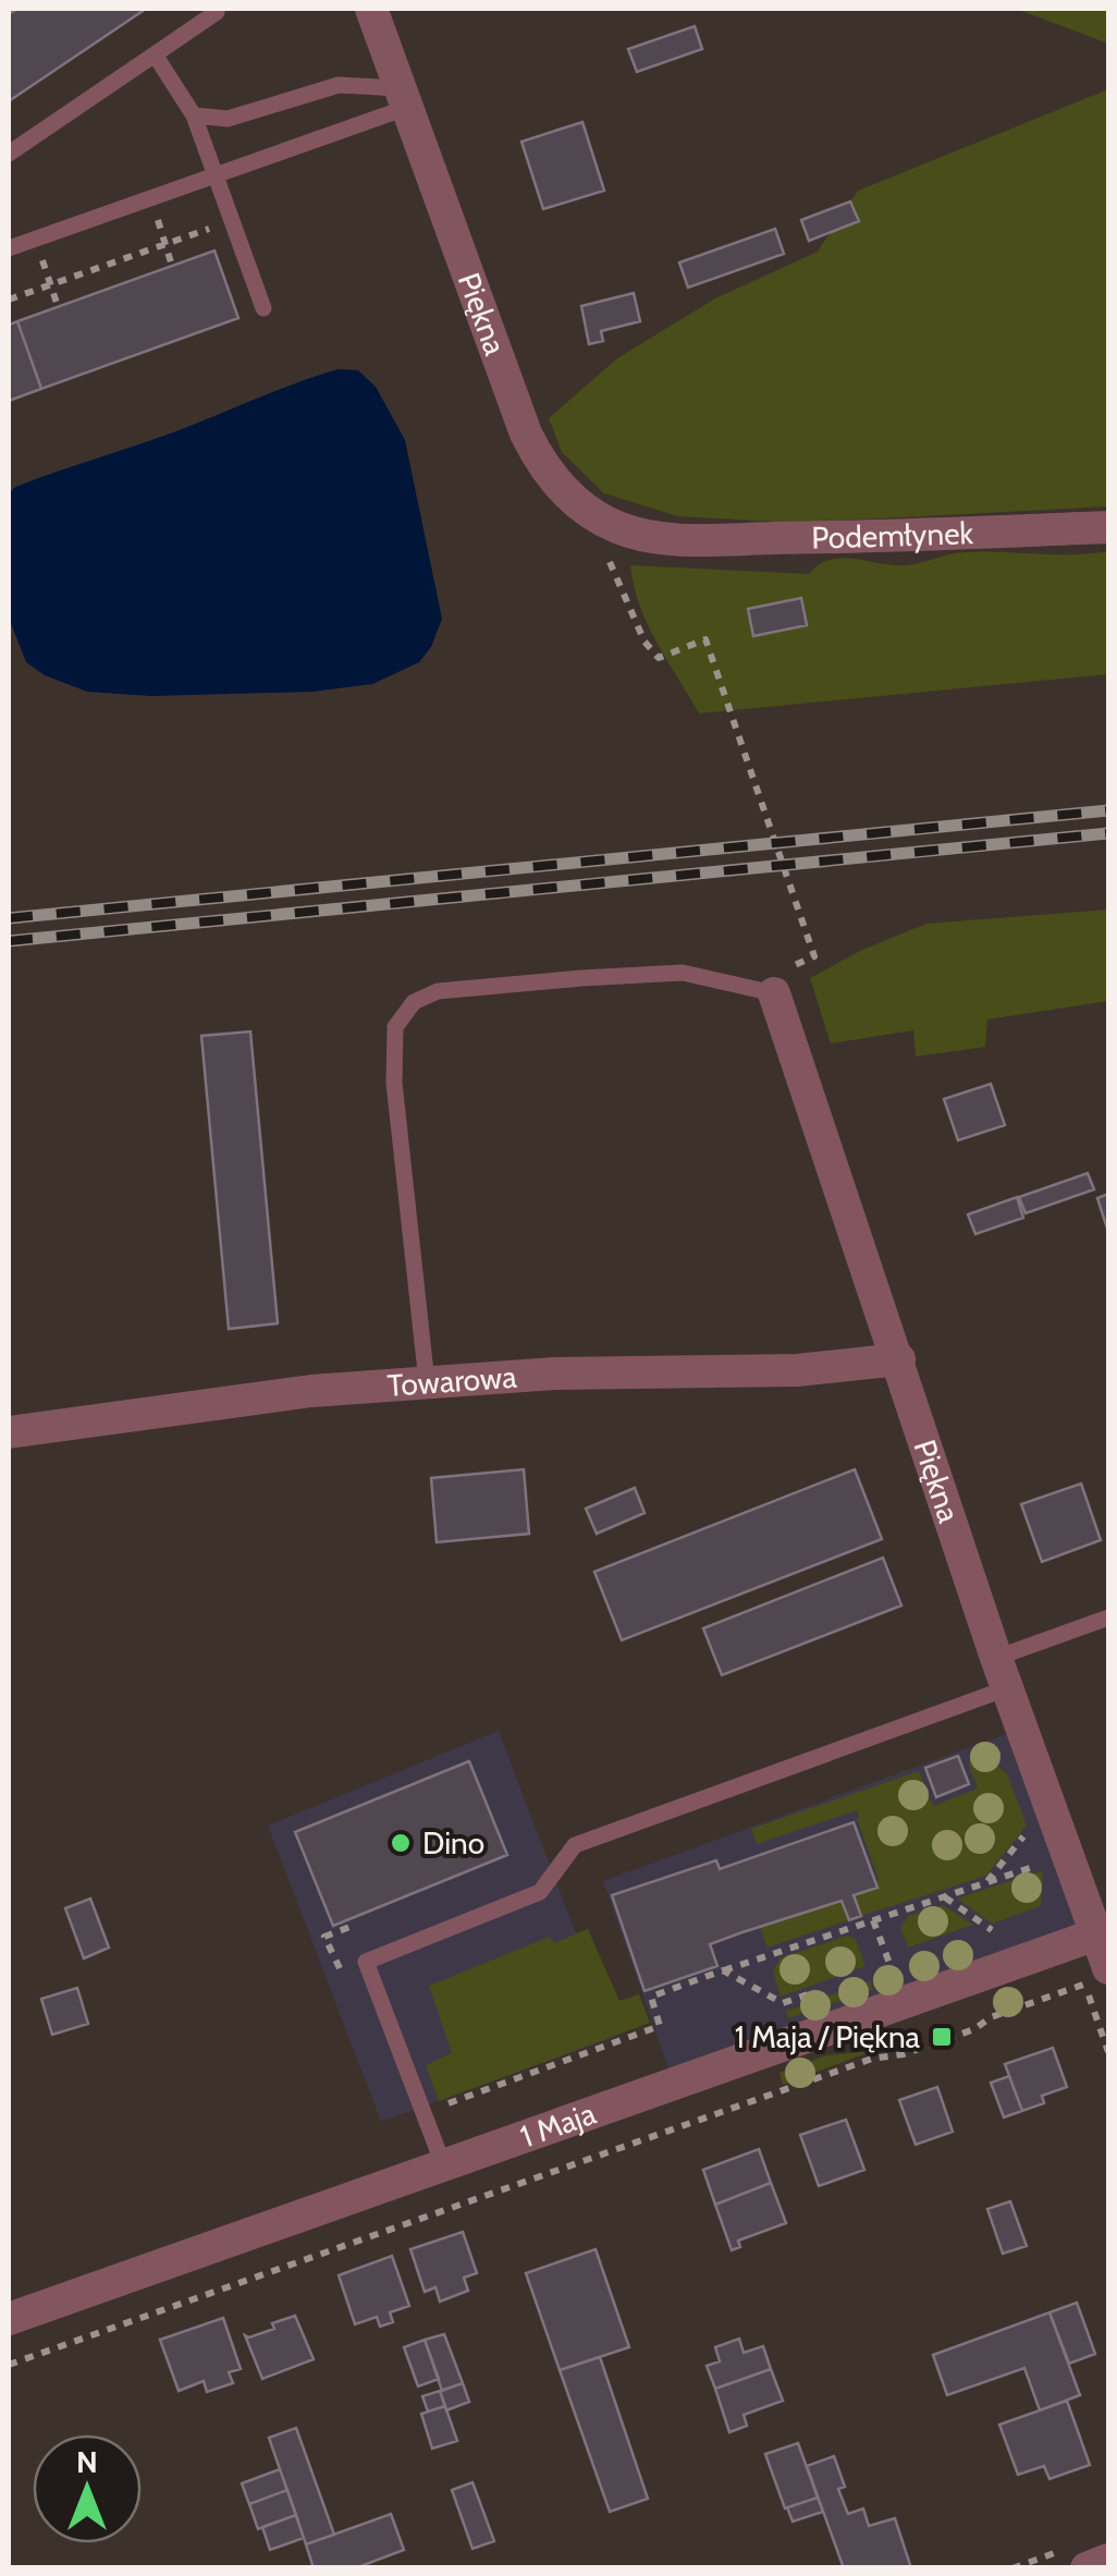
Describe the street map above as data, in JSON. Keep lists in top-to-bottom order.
{
  "streets": {
    "street": [
      "Piękna",
      "Podemłynek",
      "Towarowa",
      "1 Maja"
    ]
  },
  "crossings": [
    ["Piękna", "Podemłynek"],
    ["Piękna", "Towarowa"],
    ["Piękna", "1 Maja"]
  ],
  "places": {
    "other": ["Dino"],
    "transit": ["1 Maja / Piękna"]
  },
  "north": "top"
}
